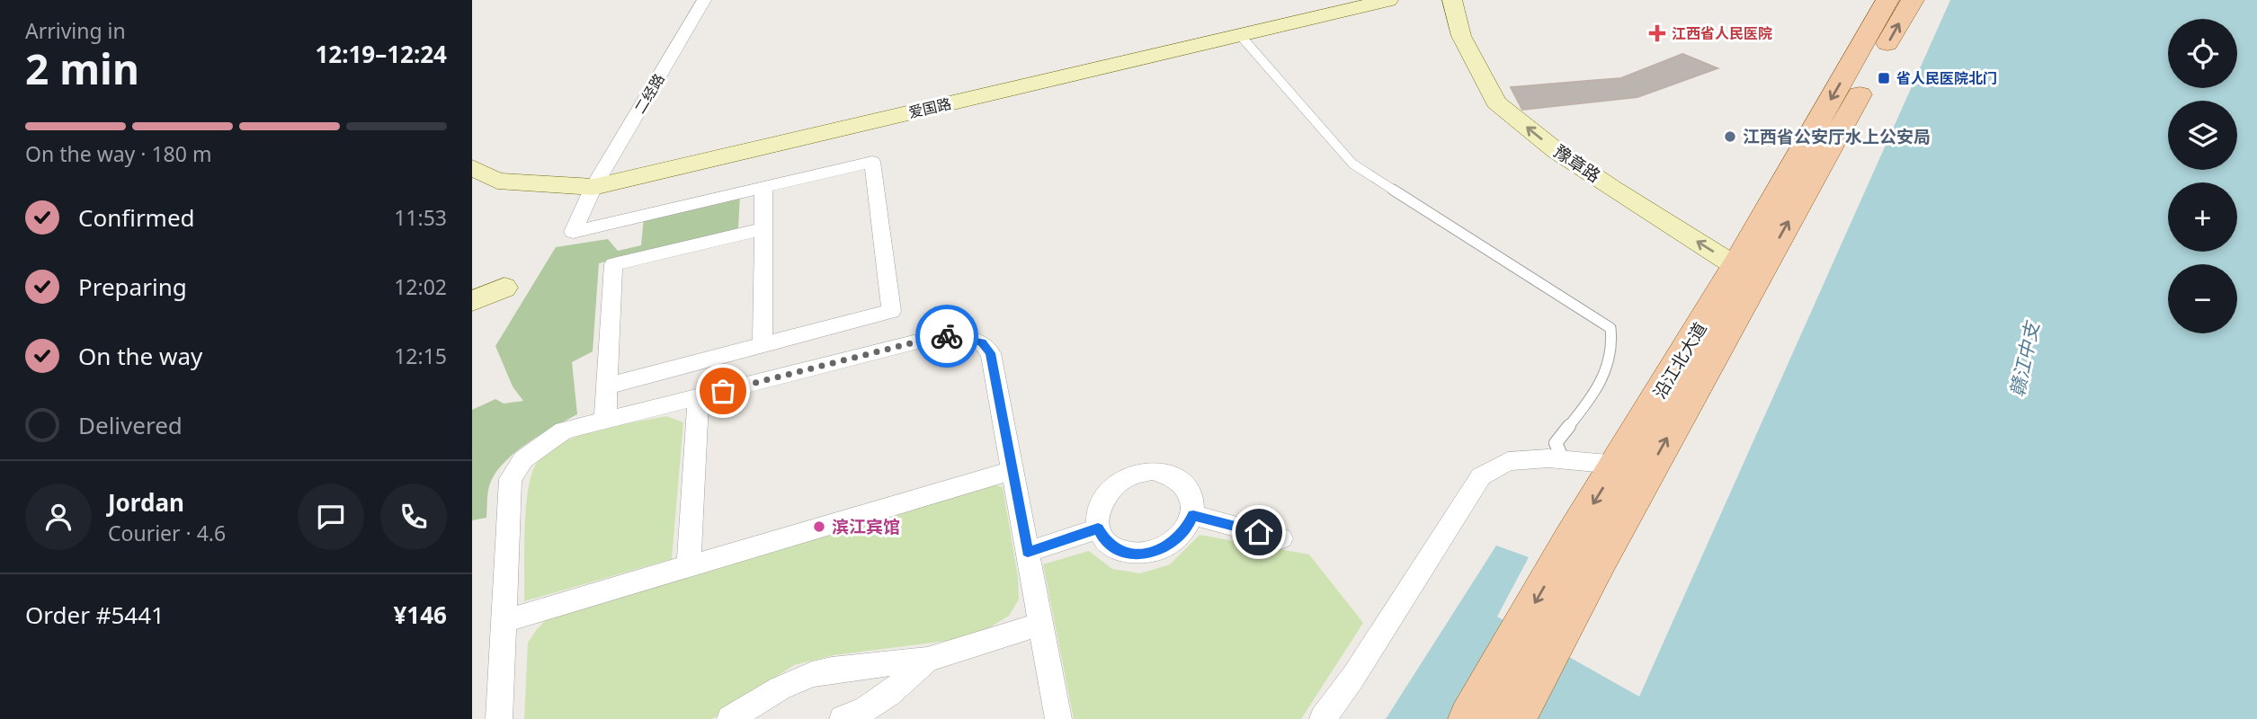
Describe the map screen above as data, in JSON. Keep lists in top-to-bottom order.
{
  "streets": {
    "main road": ["沿江北大道"],
    "street": ["二经路", "爱国路", "豫章路"]
  },
  "crossings": [
    ["二经路", "爱国路"],
    ["豫章路", "沿江北大道"]
  ],
  "one_way": ["豫章路"],
  "water": ["赣江中支"],
  "places": {
    "health": ["江西省人民医院"],
    "transit": ["省人民医院北门"],
    "other": ["江西省公安厅水上公安局", "滨江宾馆"]
  },
  "page": {
    "heading": ["2 min", "Arriving in", "12:19–12:24"],
    "panel": [
      "Jordan",
      "Courier · 4.6",
      "Order #5441",
      "¥146"
    ],
    "map_buttons": ["+", "−"],
    "bar": "On the way · 180 m",
    "list": [
      ["Confirmed", "11:53"],
      ["Preparing", "12:02"],
      ["On the way", "12:15"],
      "Delivered"
    ]
  }
}
